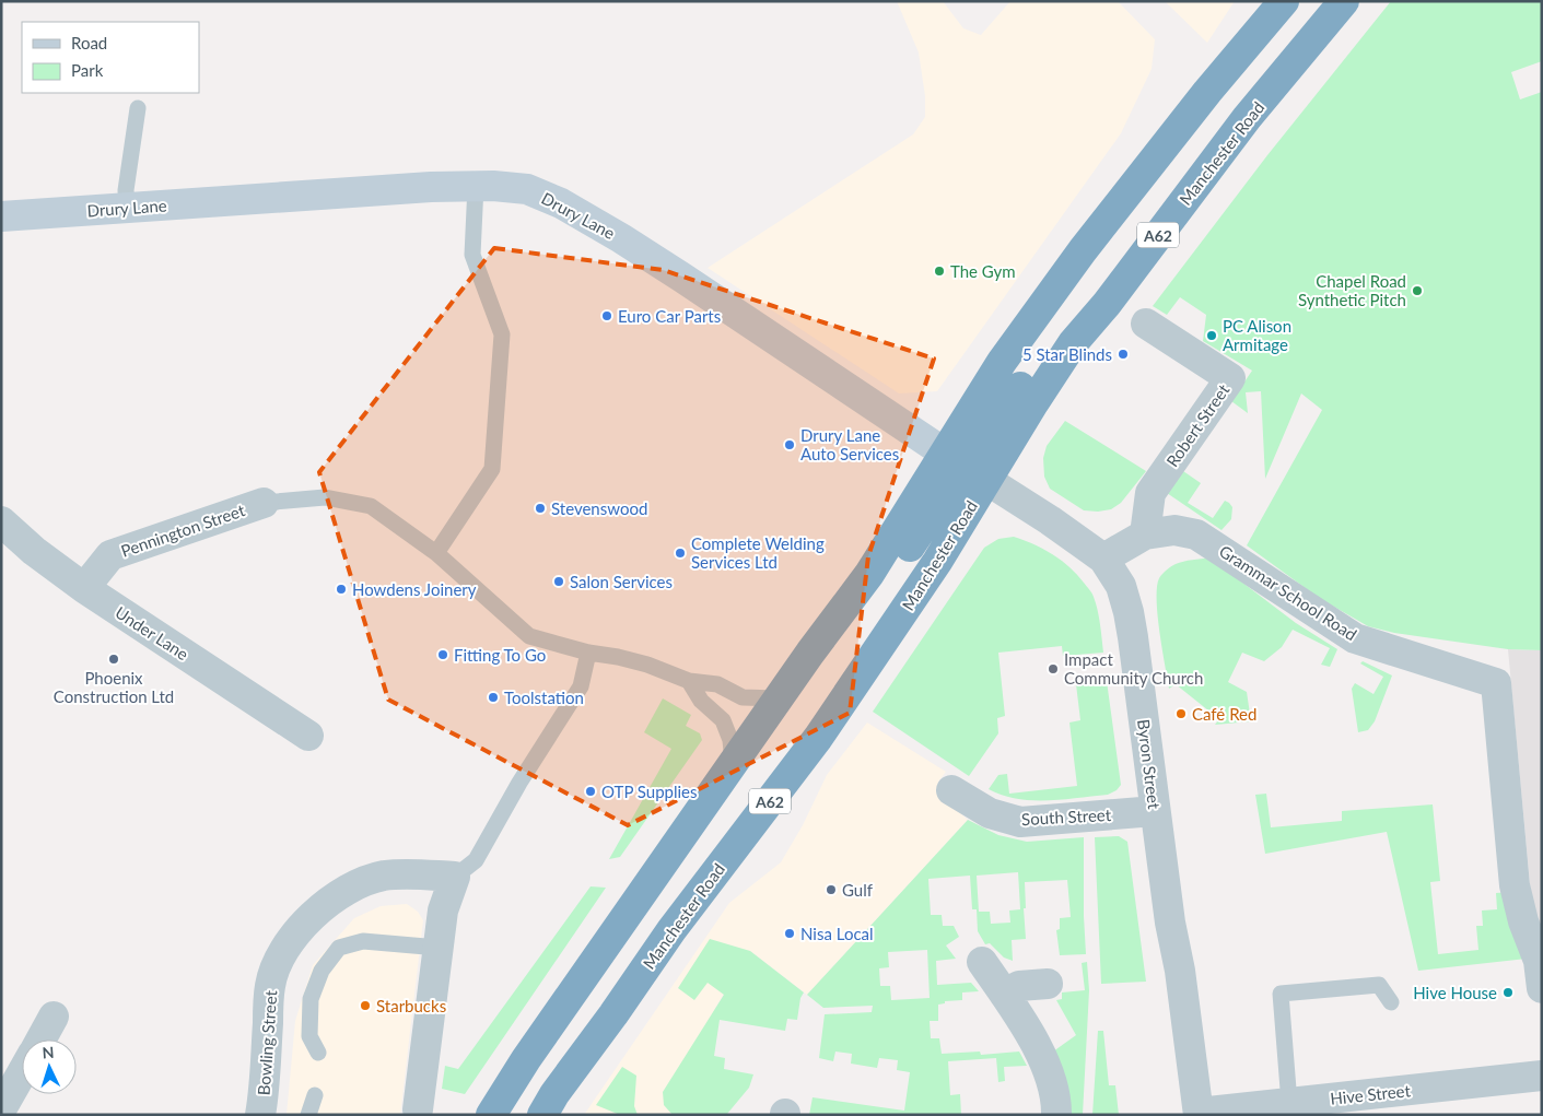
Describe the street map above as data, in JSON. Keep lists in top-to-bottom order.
{
  "streets": {
    "highway": ["Manchester Road", "A62"],
    "main road": ["Drury Lane"],
    "street": [
      "Robert Street",
      "Pennington Street",
      "Grammar School Road",
      "Under Lane",
      "Byron Street",
      "South Street",
      "Bowling Street",
      "Hive Street"
    ]
  },
  "crossings": [
    ["Manchester Road", "Drury Lane"],
    ["Manchester Road", "Byron Street"],
    ["Drury Lane", "Byron Street"],
    ["Robert Street", "Grammar School Road"],
    ["Pennington Street", "Under Lane"],
    ["Grammar School Road", "Byron Street"],
    ["Byron Street", "South Street"],
    ["Byron Street", "Hive Street"]
  ],
  "places": [
    "The Gym",
    "Chapel Road Synthetic Pitch",
    "Euro Car Parts",
    "PC Alison Armitage",
    "5 Star Blinds",
    "Drury Lane Auto Services",
    "Stevenswood",
    "Complete Welding Services Ltd",
    "Salon Services",
    "Howdens Joinery",
    "Fitting To Go",
    "Phoenix Construction Ltd",
    "Impact Community Church",
    "Toolstation",
    "Café Red",
    "OTP Supplies",
    "Gulf",
    "Nisa Local",
    "Hive House",
    "Starbucks"
  ],
  "legend": ["Road", "Park"],
  "north": "top"
}
